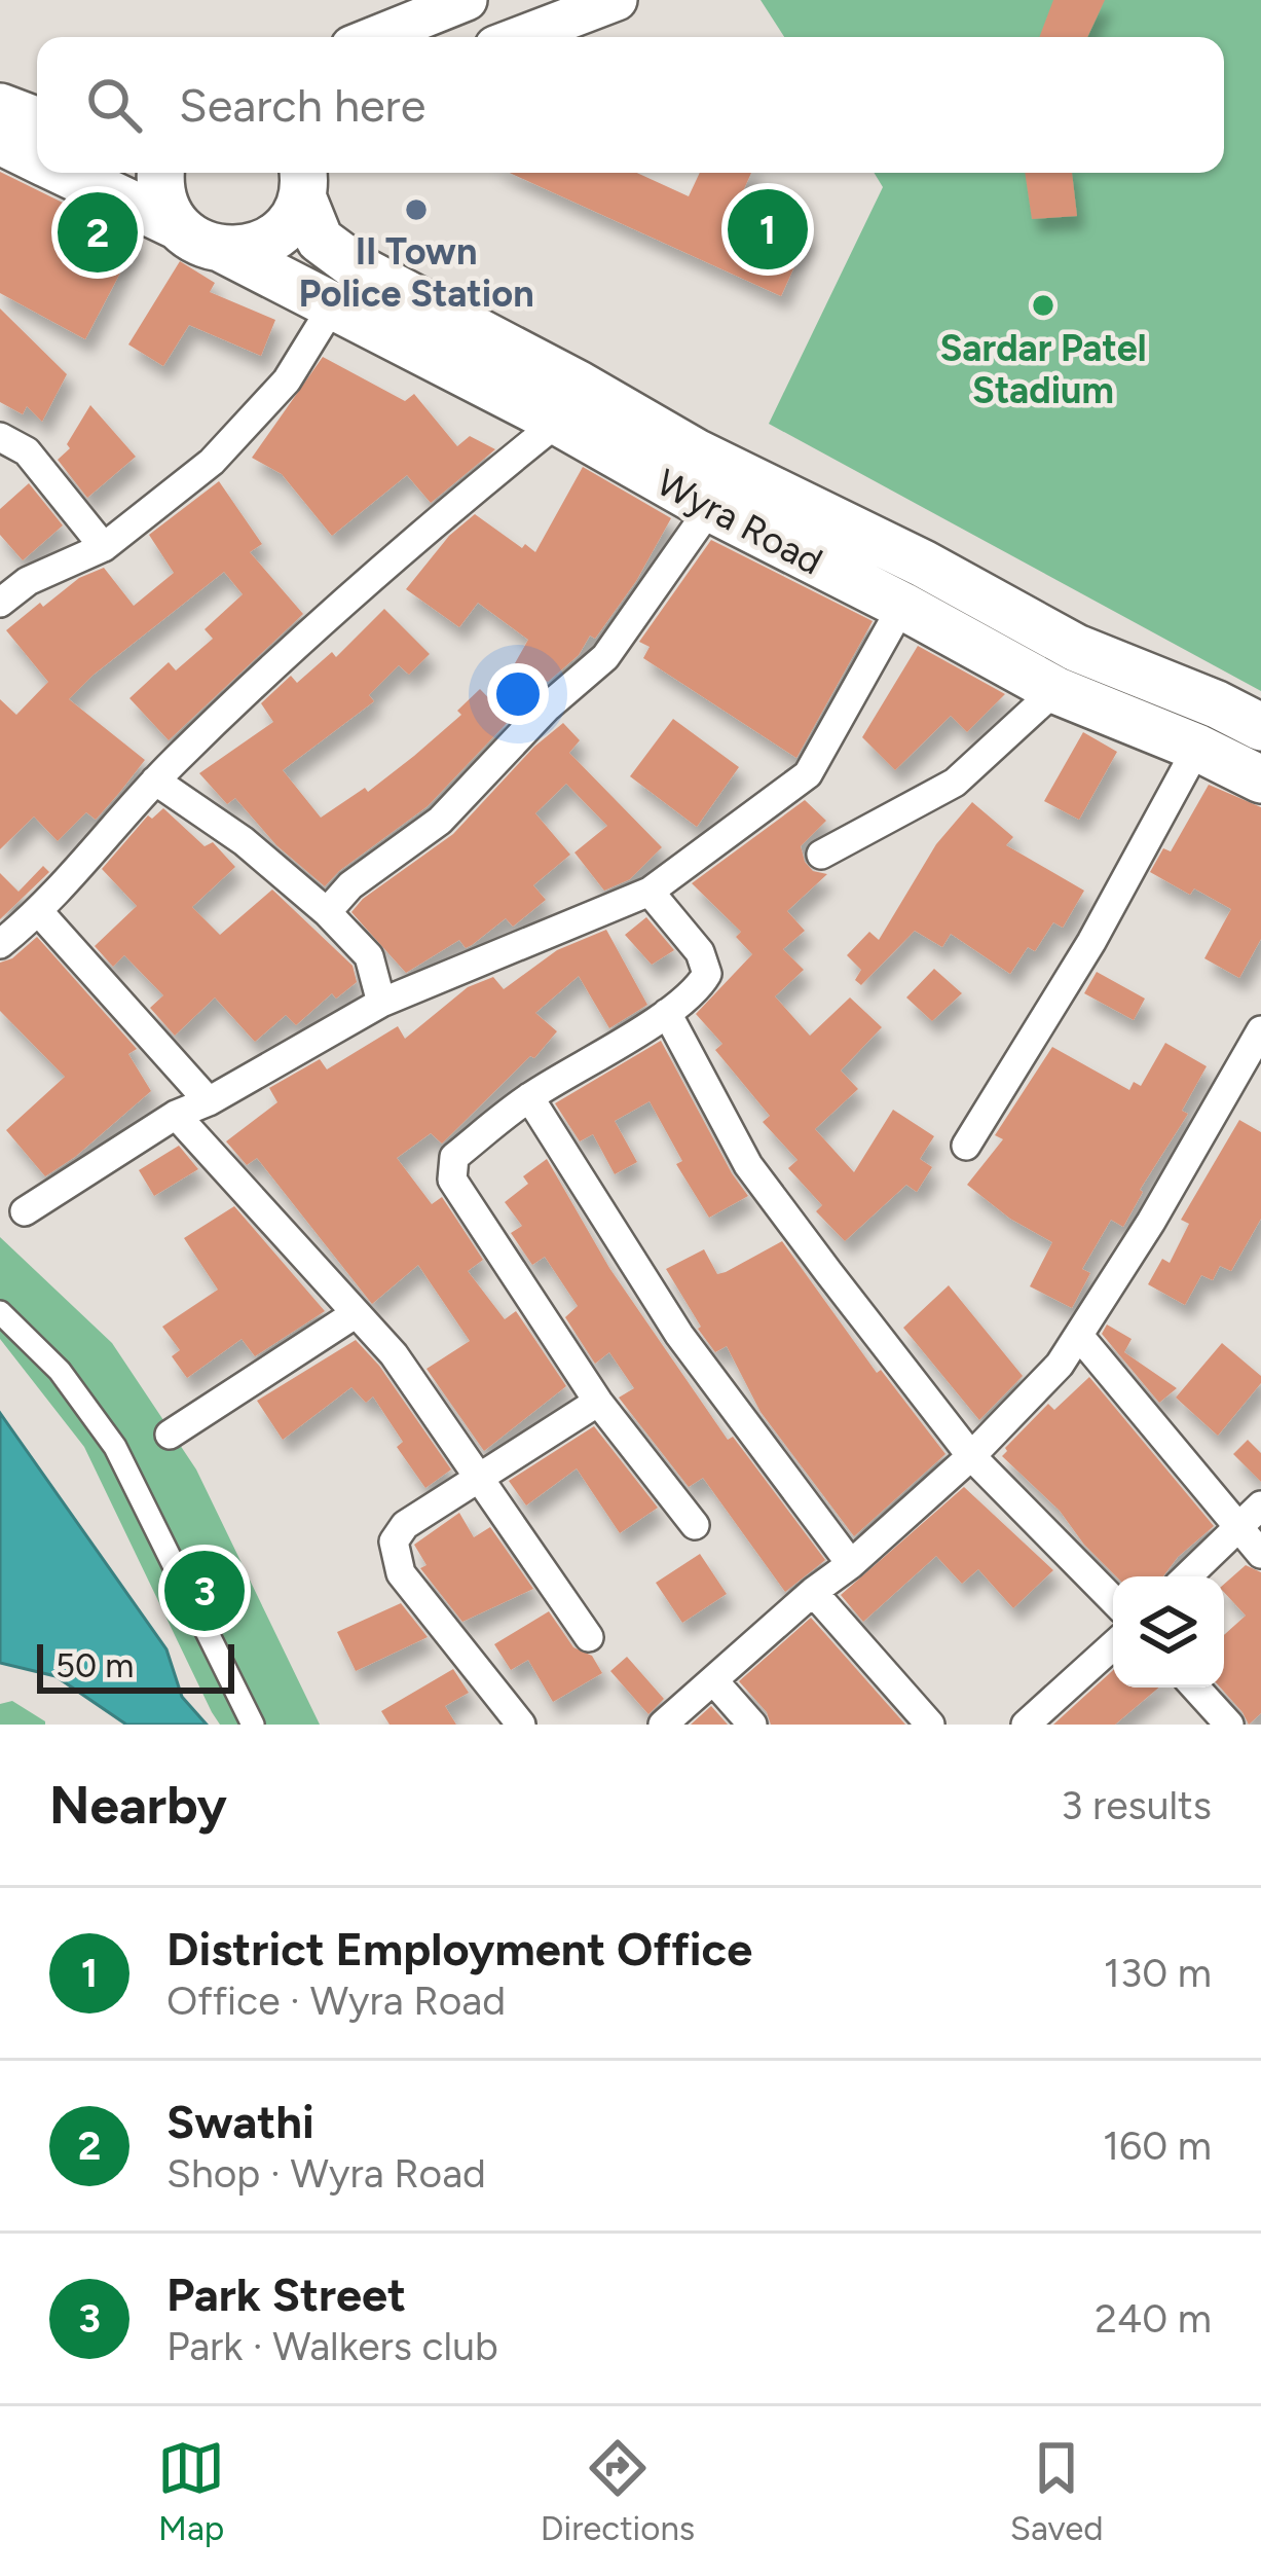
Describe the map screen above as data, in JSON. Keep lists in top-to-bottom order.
{
  "streets": {
    "main road": ["Wyra Road"]
  },
  "places": ["II Town Police Station", "Sardar Patel Stadium"],
  "scale_bar": "50 m",
  "page": {
    "search": "Search here",
    "pins": ["1", "2", "3"],
    "scale": "50 m",
    "heading": ["Nearby", "3 results"],
    "list": [
      {
        "mark": "1",
        "name": "District Employment Office",
        "note": "Office · Wyra Road",
        "value": "130 m"
      },
      {
        "mark": "2",
        "name": "Swathi",
        "note": "Shop · Wyra Road",
        "value": "160 m"
      },
      {
        "mark": "3",
        "name": "Park Street",
        "note": "Park · Walkers club",
        "value": "240 m"
      }
    ],
    "nav": ["Map", "Directions", "Saved"]
  }
}
